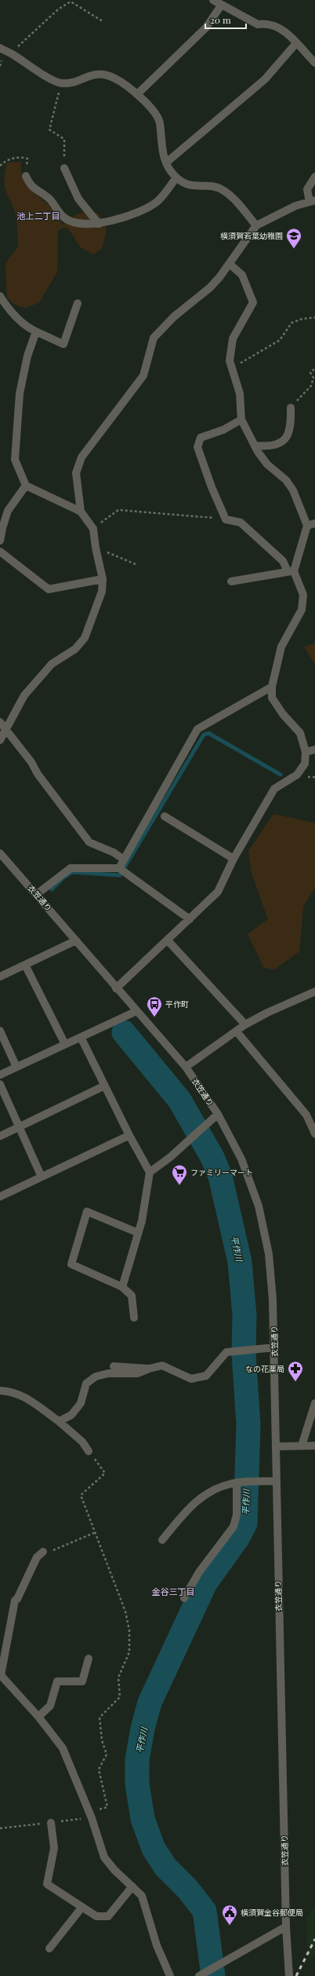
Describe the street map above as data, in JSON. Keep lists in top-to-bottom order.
{
  "streets": {
    "street": ["衣笠通り"]
  },
  "districts": ["池上二丁目", "金谷三丁目"],
  "water": ["平作川"],
  "places": {
    "school or university": ["横須賀若葉幼稚園"],
    "bus stop": ["平作町"],
    "supermarket": ["ファミリーマート"],
    "pharmacy": ["なの花薬局"],
    "public building": ["横須賀金谷郵便局"]
  },
  "scale_bar": "20 m"
}
